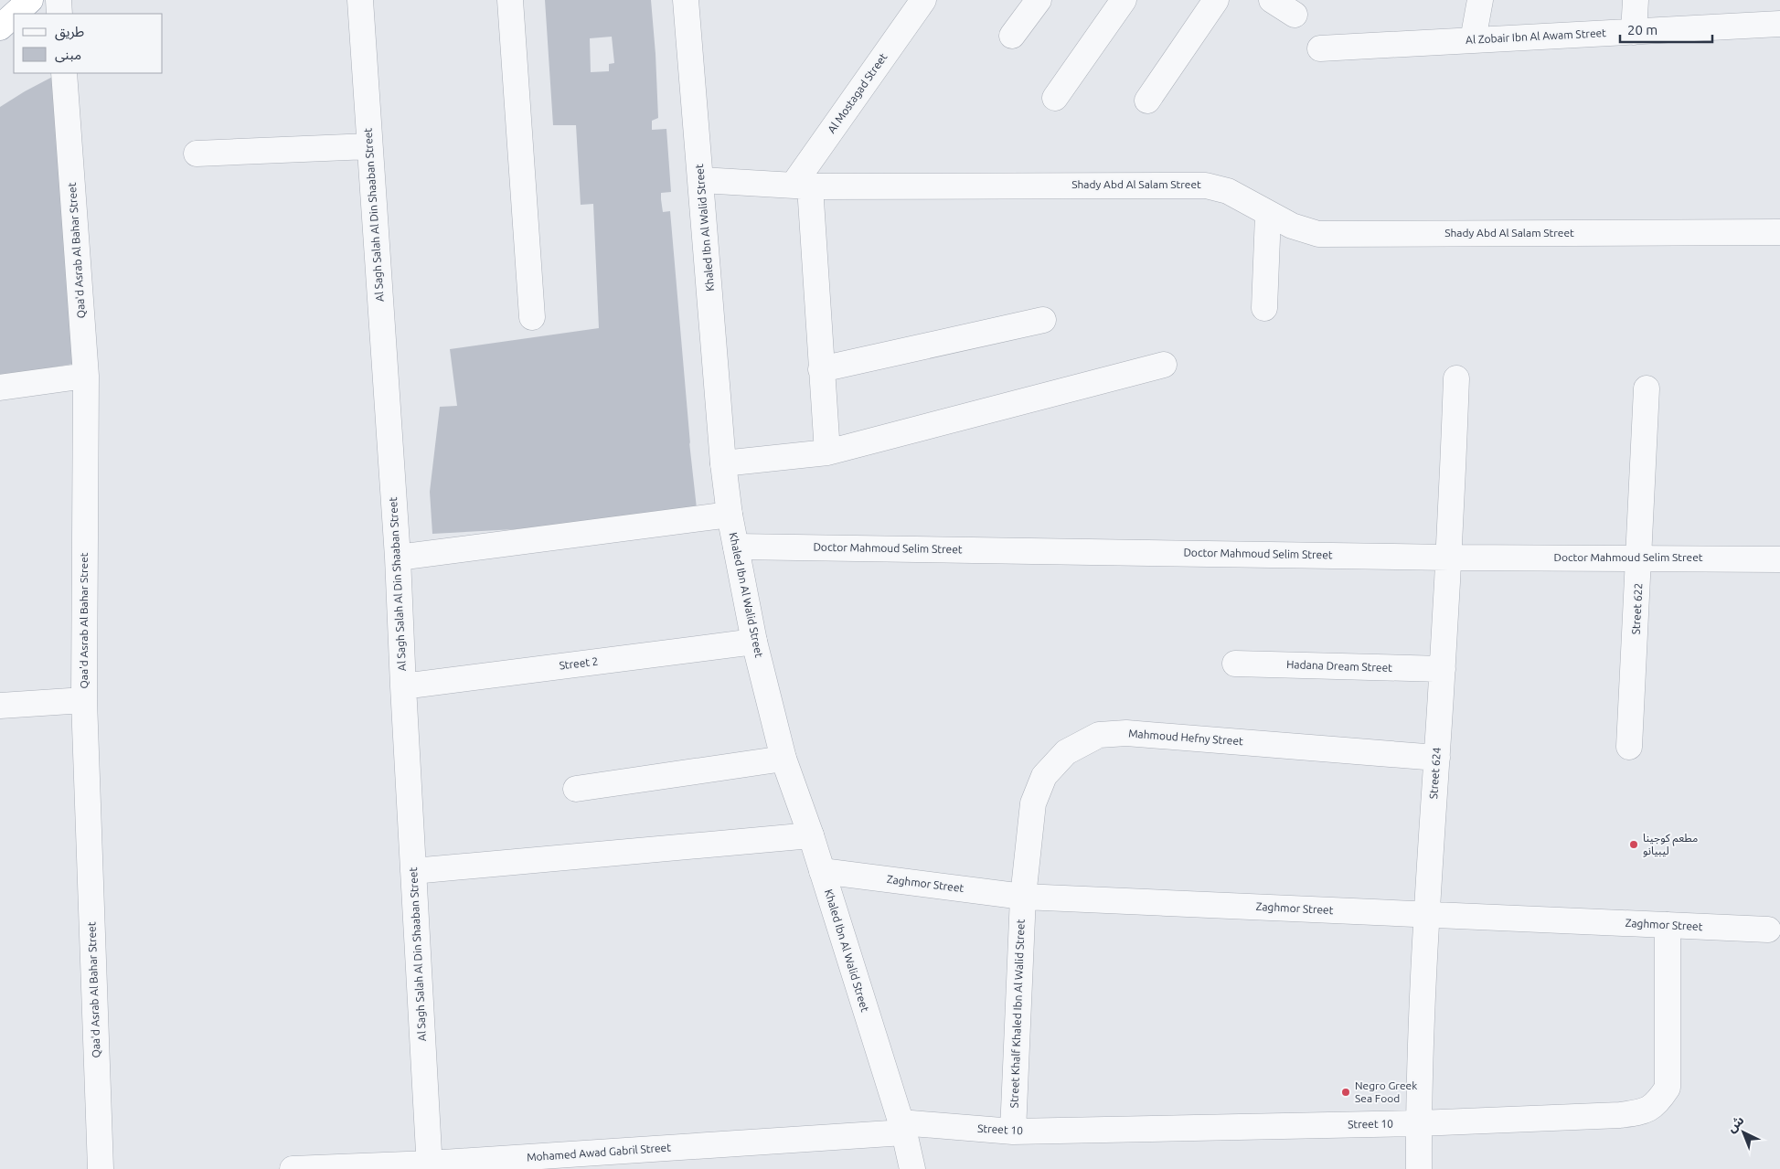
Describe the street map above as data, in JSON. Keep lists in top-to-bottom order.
{
  "streets": {
    "street": [
      "Al Zobair Ibn Al Awam Street",
      "Al Mostagad Street",
      "Shady Abd Al Salam Street",
      "Al Sagh Salah Al Din Shaaban Street",
      "Khaled Ibn Al Walid Street",
      "Qaa'd Asrab Al Bahar Street",
      "Doctor Mahmoud Selim Street",
      "Street 622",
      "Street 2",
      "Hadana Dream Street",
      "Mahmoud Hefny Street",
      "Street 624",
      "Zaghmor Street",
      "Street Khalf Khaled Ibn Al Walid Street",
      "Street 10",
      "Mohamed Awad Gabril Street"
    ]
  },
  "crossings": [
    ["Al Mostagad Street", "Shady Abd Al Salam Street"],
    ["Shady Abd Al Salam Street", "Khaled Ibn Al Walid Street"],
    ["Al Sagh Salah Al Din Shaaban Street", "Street 2"],
    ["Al Sagh Salah Al Din Shaaban Street", "Mohamed Awad Gabril Street"],
    ["Khaled Ibn Al Walid Street", "Doctor Mahmoud Selim Street"],
    ["Khaled Ibn Al Walid Street", "Street 2"],
    ["Khaled Ibn Al Walid Street", "Zaghmor Street"],
    ["Khaled Ibn Al Walid Street", "Street 10"],
    ["Khaled Ibn Al Walid Street", "Mohamed Awad Gabril Street"],
    ["Doctor Mahmoud Selim Street", "Street 622"],
    ["Doctor Mahmoud Selim Street", "Street 624"],
    ["Hadana Dream Street", "Street 624"],
    ["Mahmoud Hefny Street", "Street 624"],
    ["Mahmoud Hefny Street", "Zaghmor Street"],
    ["Mahmoud Hefny Street", "Street Khalf Khaled Ibn Al Walid Street"],
    ["Street 624", "Zaghmor Street"],
    ["Street 624", "Street 10"],
    ["Zaghmor Street", "Street Khalf Khaled Ibn Al Walid Street"],
    ["Zaghmor Street", "Street 10"],
    ["Street Khalf Khaled Ibn Al Walid Street", "Street 10"],
    ["Street 10", "Mohamed Awad Gabril Street"]
  ],
  "places": ["مطعم كوجينا ليبيانو", "Negro Greek Sea Food"],
  "legend": ["طريق", "مبنى"],
  "scale_bar": "20 m",
  "north": "top left"
}
